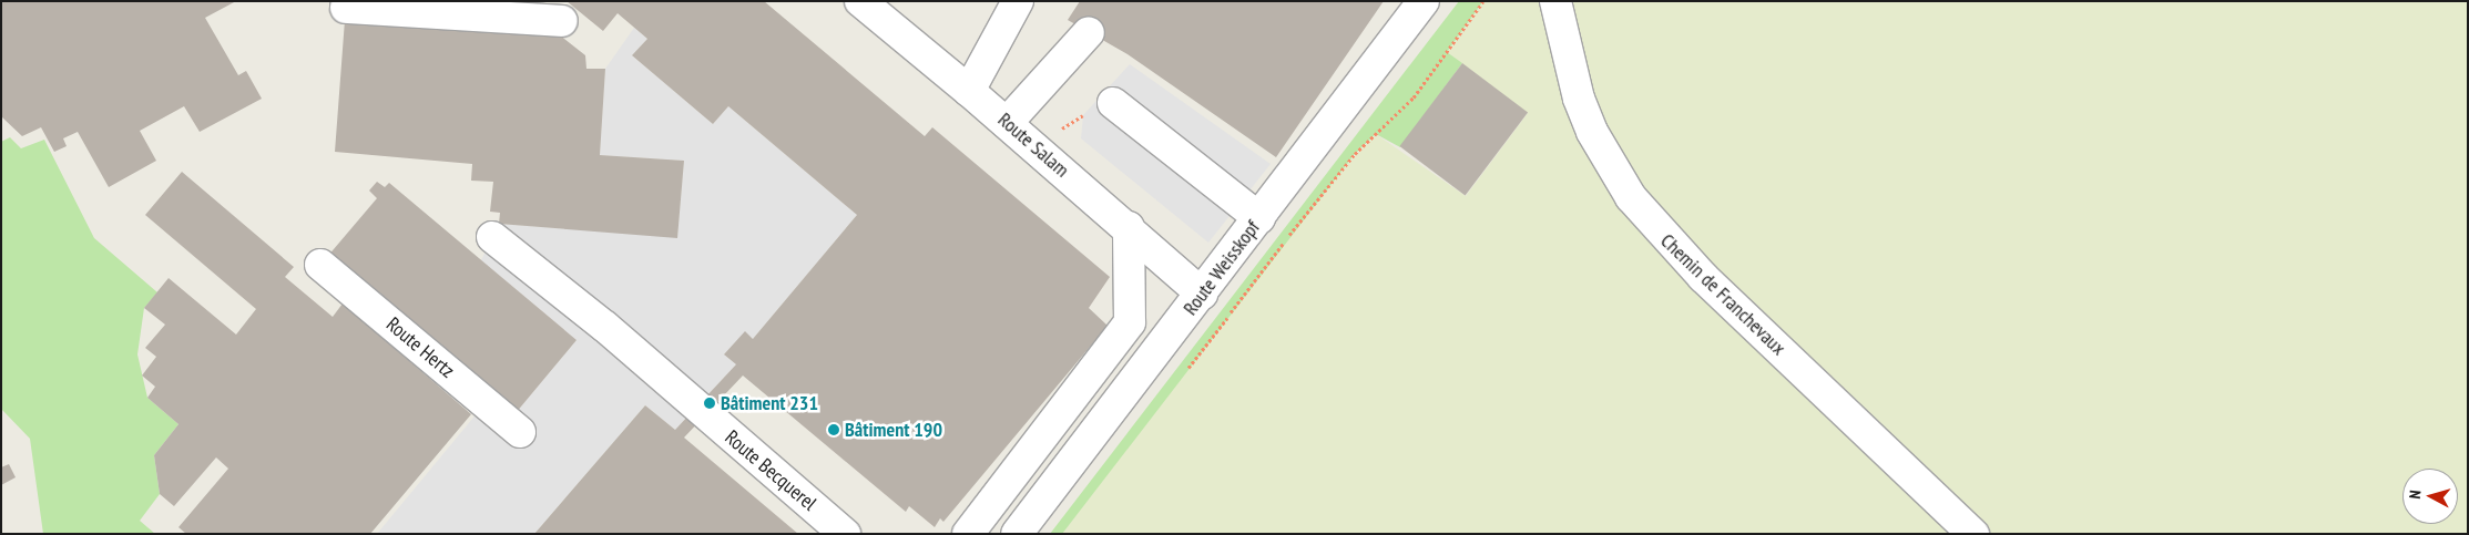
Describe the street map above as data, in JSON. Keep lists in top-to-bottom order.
{
  "streets": {
    "street": [
      "Route Salam",
      "Route Weisskopf",
      "Chemin de Franchevaux",
      "Route Hertz",
      "Route Becquerel"
    ]
  },
  "crossings": [
    ["Route Salam", "Route Weisskopf"]
  ],
  "places": ["Bâtiment 231", "Bâtiment 190"],
  "north": "left"
}
